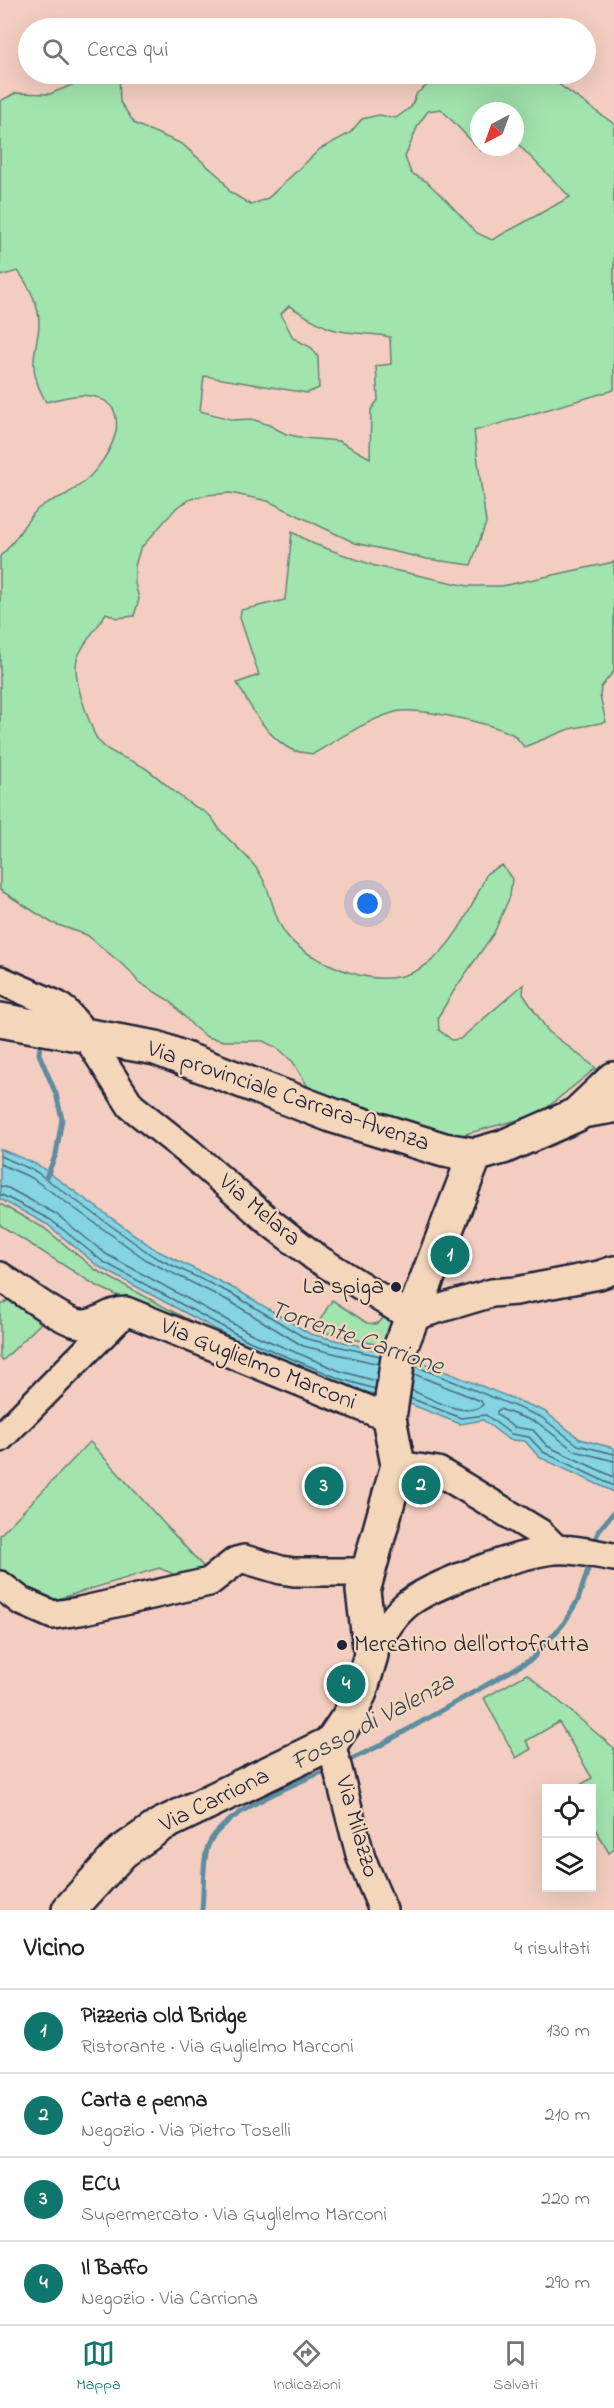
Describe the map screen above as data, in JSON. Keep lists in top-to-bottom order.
{
  "streets": {
    "main road": ["Via provinciale Carrara-Avenza", "Via Guglielmo Marconi", "Via Carriona"],
    "street": ["Via Melara", "Via Milazzo"]
  },
  "crossings": [
    ["Via provinciale Carrara-Avenza", "Via Melara"],
    ["Via provinciale Carrara-Avenza", "Via Guglielmo Marconi"],
    ["Via Melara", "Via Guglielmo Marconi"],
    ["Via Guglielmo Marconi", "Via Carriona"],
    ["Via Carriona", "Via Milazzo"]
  ],
  "water": ["Torrente Carrione", "Fosso di Valenza"],
  "places": ["La spiga", "Mercatino dell'ortofrutta"],
  "north": "bottom left",
  "page": {
    "search": "Cerca qui",
    "pins": [
      "1",
      "2",
      "3",
      "4"
    ],
    "heading": ["Vicino", "4 risultati"],
    "list": [
      {
        "mark": "1",
        "name": "Pizzeria Old Bridge",
        "note": "Ristorante · Via Guglielmo Marconi",
        "value": "130 m"
      },
      {
        "mark": "2",
        "name": "Carta e penna",
        "note": "Negozio · Via Pietro Toselli",
        "value": "210 m"
      },
      {
        "mark": "3",
        "name": "ECU",
        "note": "Supermercato · Via Guglielmo Marconi",
        "value": "220 m"
      },
      {
        "mark": "4",
        "name": "Il Baffo",
        "note": "Negozio · Via Carriona",
        "value": "290 m"
      }
    ],
    "nav": ["Mappa", "Indicazioni", "Salvati"]
  }
}
